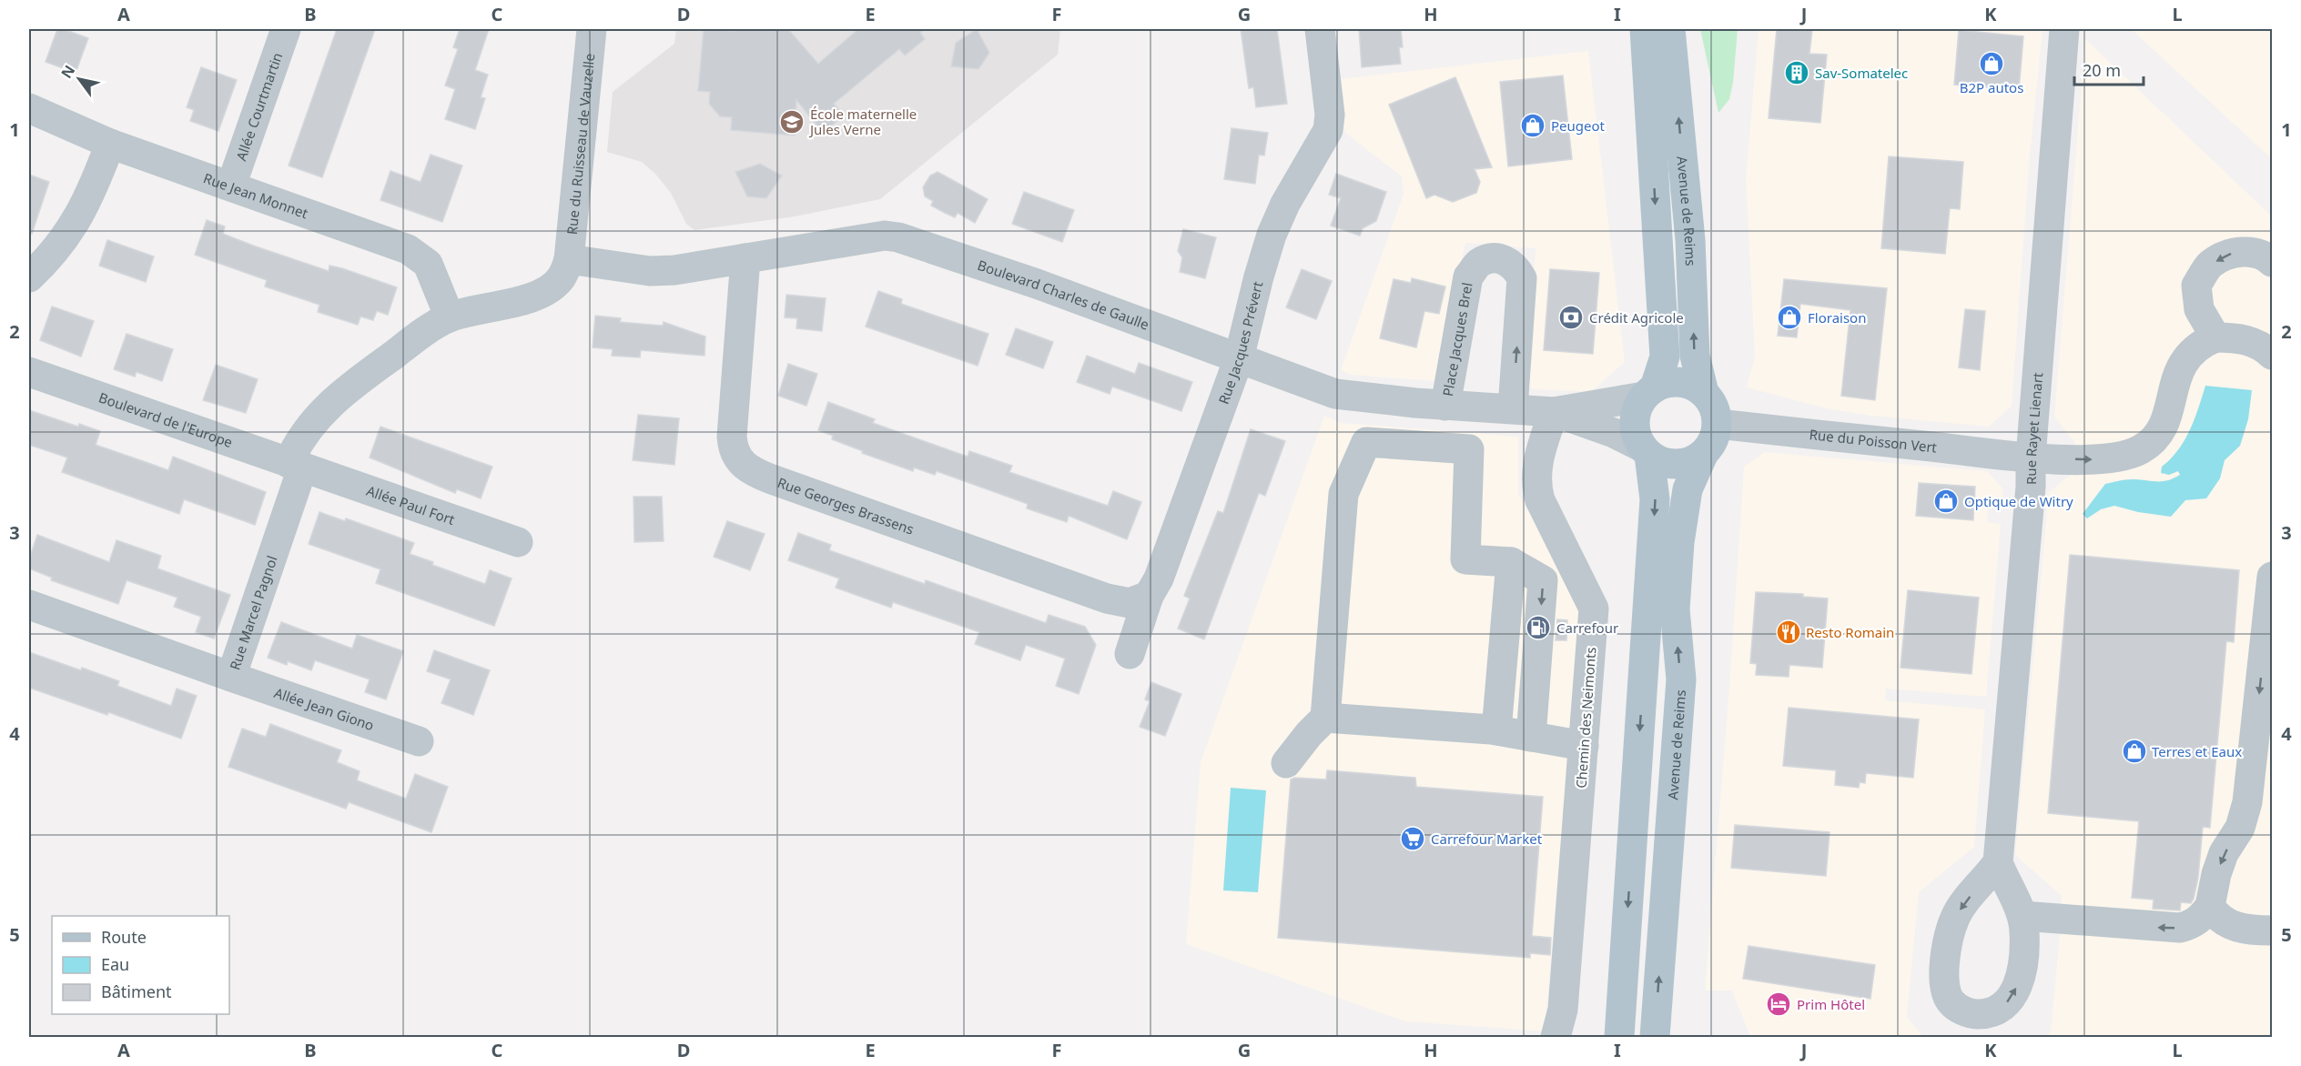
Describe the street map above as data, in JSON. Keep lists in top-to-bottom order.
{
  "streets": {
    "main road": ["Avenue de Reims"],
    "street": [
      "Allée Courtmartin",
      "Rue du Ruisseau de Vauzelle",
      "Rue Jean Monnet",
      "Boulevard Charles de Gaulle",
      "Place Jacques Brel",
      "Rue Jacques Prévert",
      "Boulevard de l'Europe",
      "Rue Rayet Lienart",
      "Rue du Poisson Vert",
      "Allée Paul Fort",
      "Rue Georges Brassens",
      "Rue Marcel Pagnol",
      "Allée Jean Giono",
      "Chemin des Neimonts"
    ]
  },
  "crossings": [
    ["Allée Courtmartin", "Rue Jean Monnet"],
    ["Rue du Ruisseau de Vauzelle", "Boulevard Charles de Gaulle"],
    ["Avenue de Reims", "Boulevard Charles de Gaulle"],
    ["Avenue de Reims", "Rue du Poisson Vert"],
    ["Boulevard Charles de Gaulle", "Place Jacques Brel"],
    ["Boulevard Charles de Gaulle", "Rue Jacques Prévert"],
    ["Boulevard Charles de Gaulle", "Rue du Poisson Vert"],
    ["Boulevard Charles de Gaulle", "Rue Georges Brassens"],
    ["Boulevard Charles de Gaulle", "Chemin des Neimonts"],
    ["Rue Jacques Prévert", "Rue Georges Brassens"],
    ["Boulevard de l'Europe", "Allée Paul Fort"],
    ["Boulevard de l'Europe", "Rue Marcel Pagnol"],
    ["Rue Rayet Lienart", "Rue du Poisson Vert"],
    ["Allée Paul Fort", "Rue Marcel Pagnol"],
    ["Rue Marcel Pagnol", "Allée Jean Giono"]
  ],
  "one_way": ["Rue du Poisson Vert"],
  "places": {
    "shop": [
      "B2P autos",
      "Peugeot",
      "Floraison",
      "Optique de Witry",
      "Terres et Eaux"
    ],
    "building": ["Sav-Somatelec"],
    "school or university": ["École maternelle Jules Verne"],
    "bank": ["Crédit Agricole"],
    "fuel station": ["Carrefour"],
    "restaurant": ["Resto Romain"],
    "supermarket": ["Carrefour Market"],
    "hotel": ["Prim Hôtel"]
  },
  "legend": ["Route", "Eau", "Bâtiment"],
  "scale_bar": "20 m",
  "north": "top left",
  "grid": {
    "columns": [
      "A",
      "B",
      "C",
      "D",
      "E",
      "F",
      "G",
      "H",
      "I",
      "J",
      "K",
      "L"
    ],
    "rows": [
      "1",
      "2",
      "3",
      "4",
      "5"
    ]
  }
}
